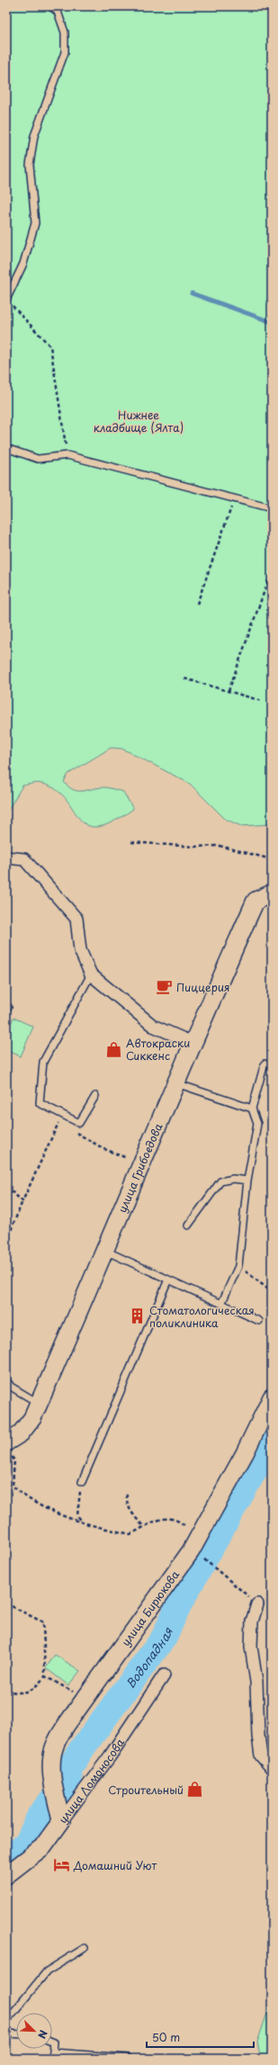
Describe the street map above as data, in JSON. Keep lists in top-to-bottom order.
{
  "streets": {
    "street": ["улица Грибоедова", "улица Бирюкова", "улица Ломоносова"]
  },
  "crossings": [
    ["улица Бирюкова", "улица Ломоносова"]
  ],
  "water": ["Водопадная"],
  "parks": ["Нижнее кладбище (Ялта)"],
  "places": {
    "cafe": ["Пиццерия"],
    "shop": ["Автокраски Сиккенс", "Строительный"],
    "building": ["Стоматологическая поликлиника"],
    "hotel": ["Домашний Уют"]
  },
  "scale_bar": "50 m",
  "north": "bottom right"
}
